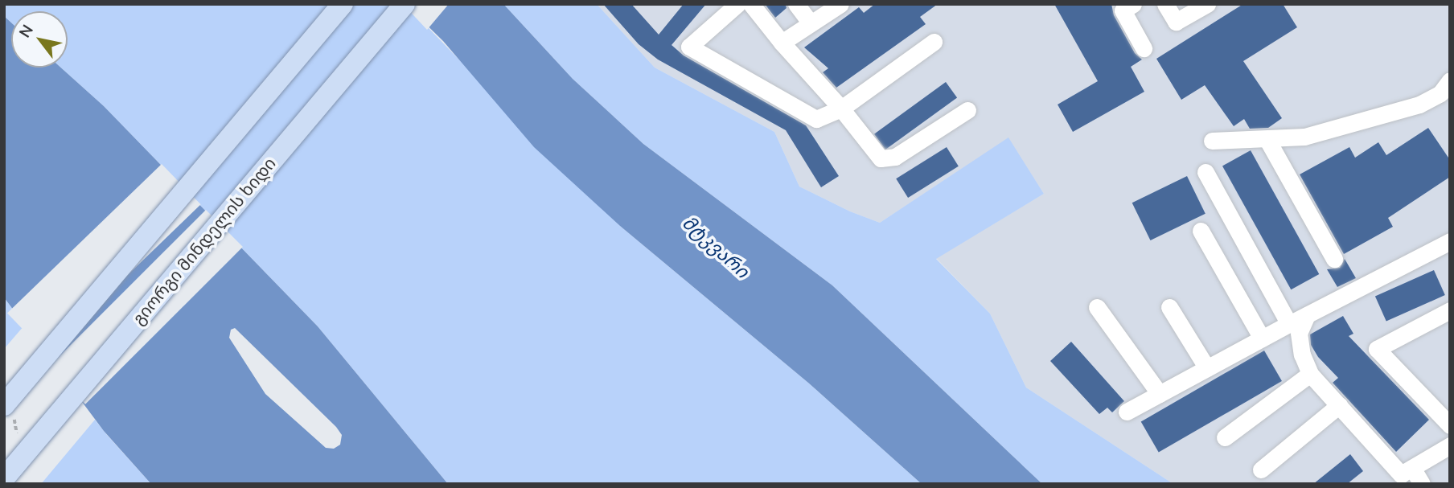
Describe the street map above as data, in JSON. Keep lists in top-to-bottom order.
{
  "streets": {
    "main road": ["გიორგი მინდელის ხიდი"]
  },
  "water": ["მტკვარი"],
  "north": "top left"
}
